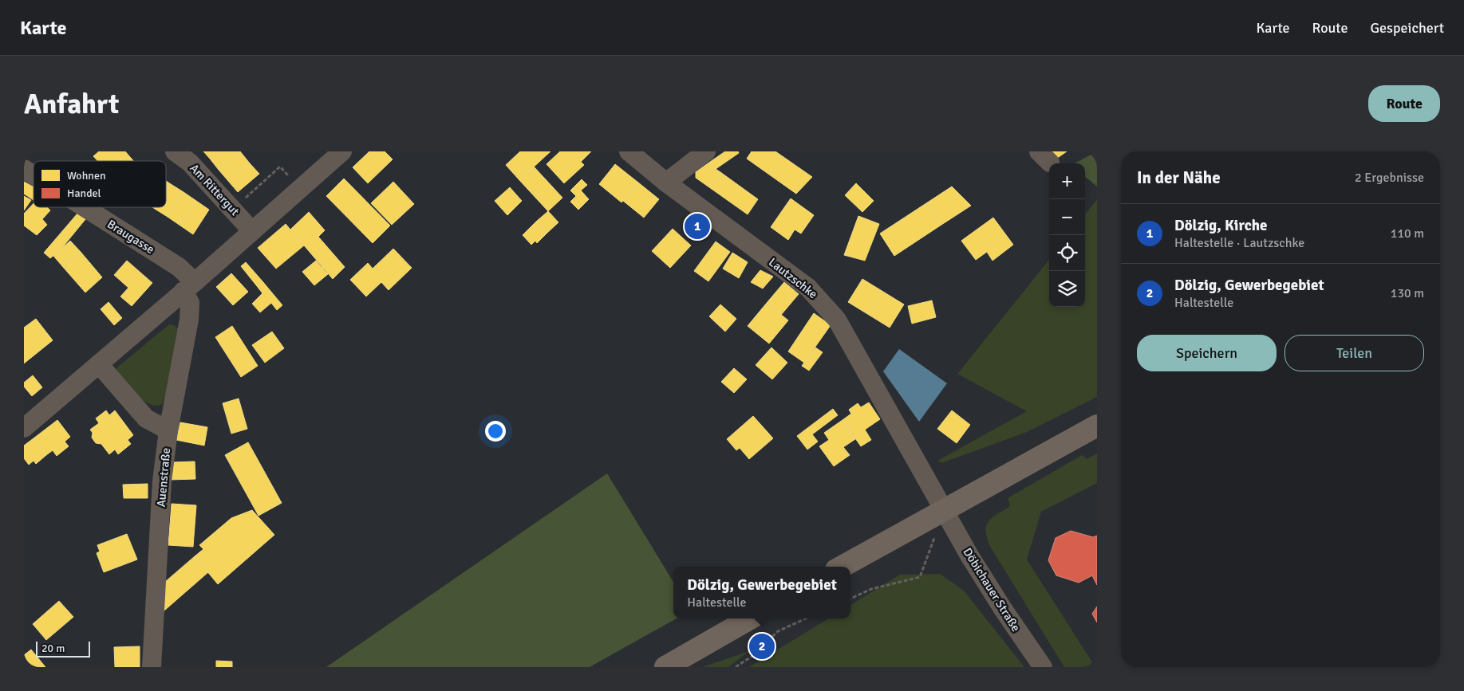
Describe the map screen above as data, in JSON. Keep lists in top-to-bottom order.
{
  "streets": {
    "street": [
      "Am Rittergut",
      "Braugasse",
      "Lautzschke",
      "Auenstraße",
      "Döbichauer Straße"
    ]
  },
  "crossings": [
    ["Braugasse", "Auenstraße"],
    ["Lautzschke", "Döbichauer Straße"]
  ],
  "legend": ["Wohnen", "Handel"],
  "scale_bar": "20 m",
  "page": {
    "header": "Karte",
    "nav": ["Karte", "Route", "Gespeichert"],
    "buttons": [
      "Route",
      ["Speichern", "Teilen"]
    ],
    "title": "Anfahrt",
    "heading": ["In der Nähe", "2 Ergebnisse"],
    "map_buttons": ["+", "−"],
    "list": [
      {
        "mark": "1",
        "name": "Dölzig, Kirche",
        "note": "Haltestelle · Lautzschke",
        "value": "110 m"
      },
      {
        "mark": "2",
        "name": "Dölzig, Gewerbegebiet",
        "note": "Haltestelle",
        "value": "130 m"
      }
    ],
    "pins": ["1", "2"],
    "popup": ["Dölzig, Gewerbegebiet", "Haltestelle"],
    "scale": "20 m"
  }
}
